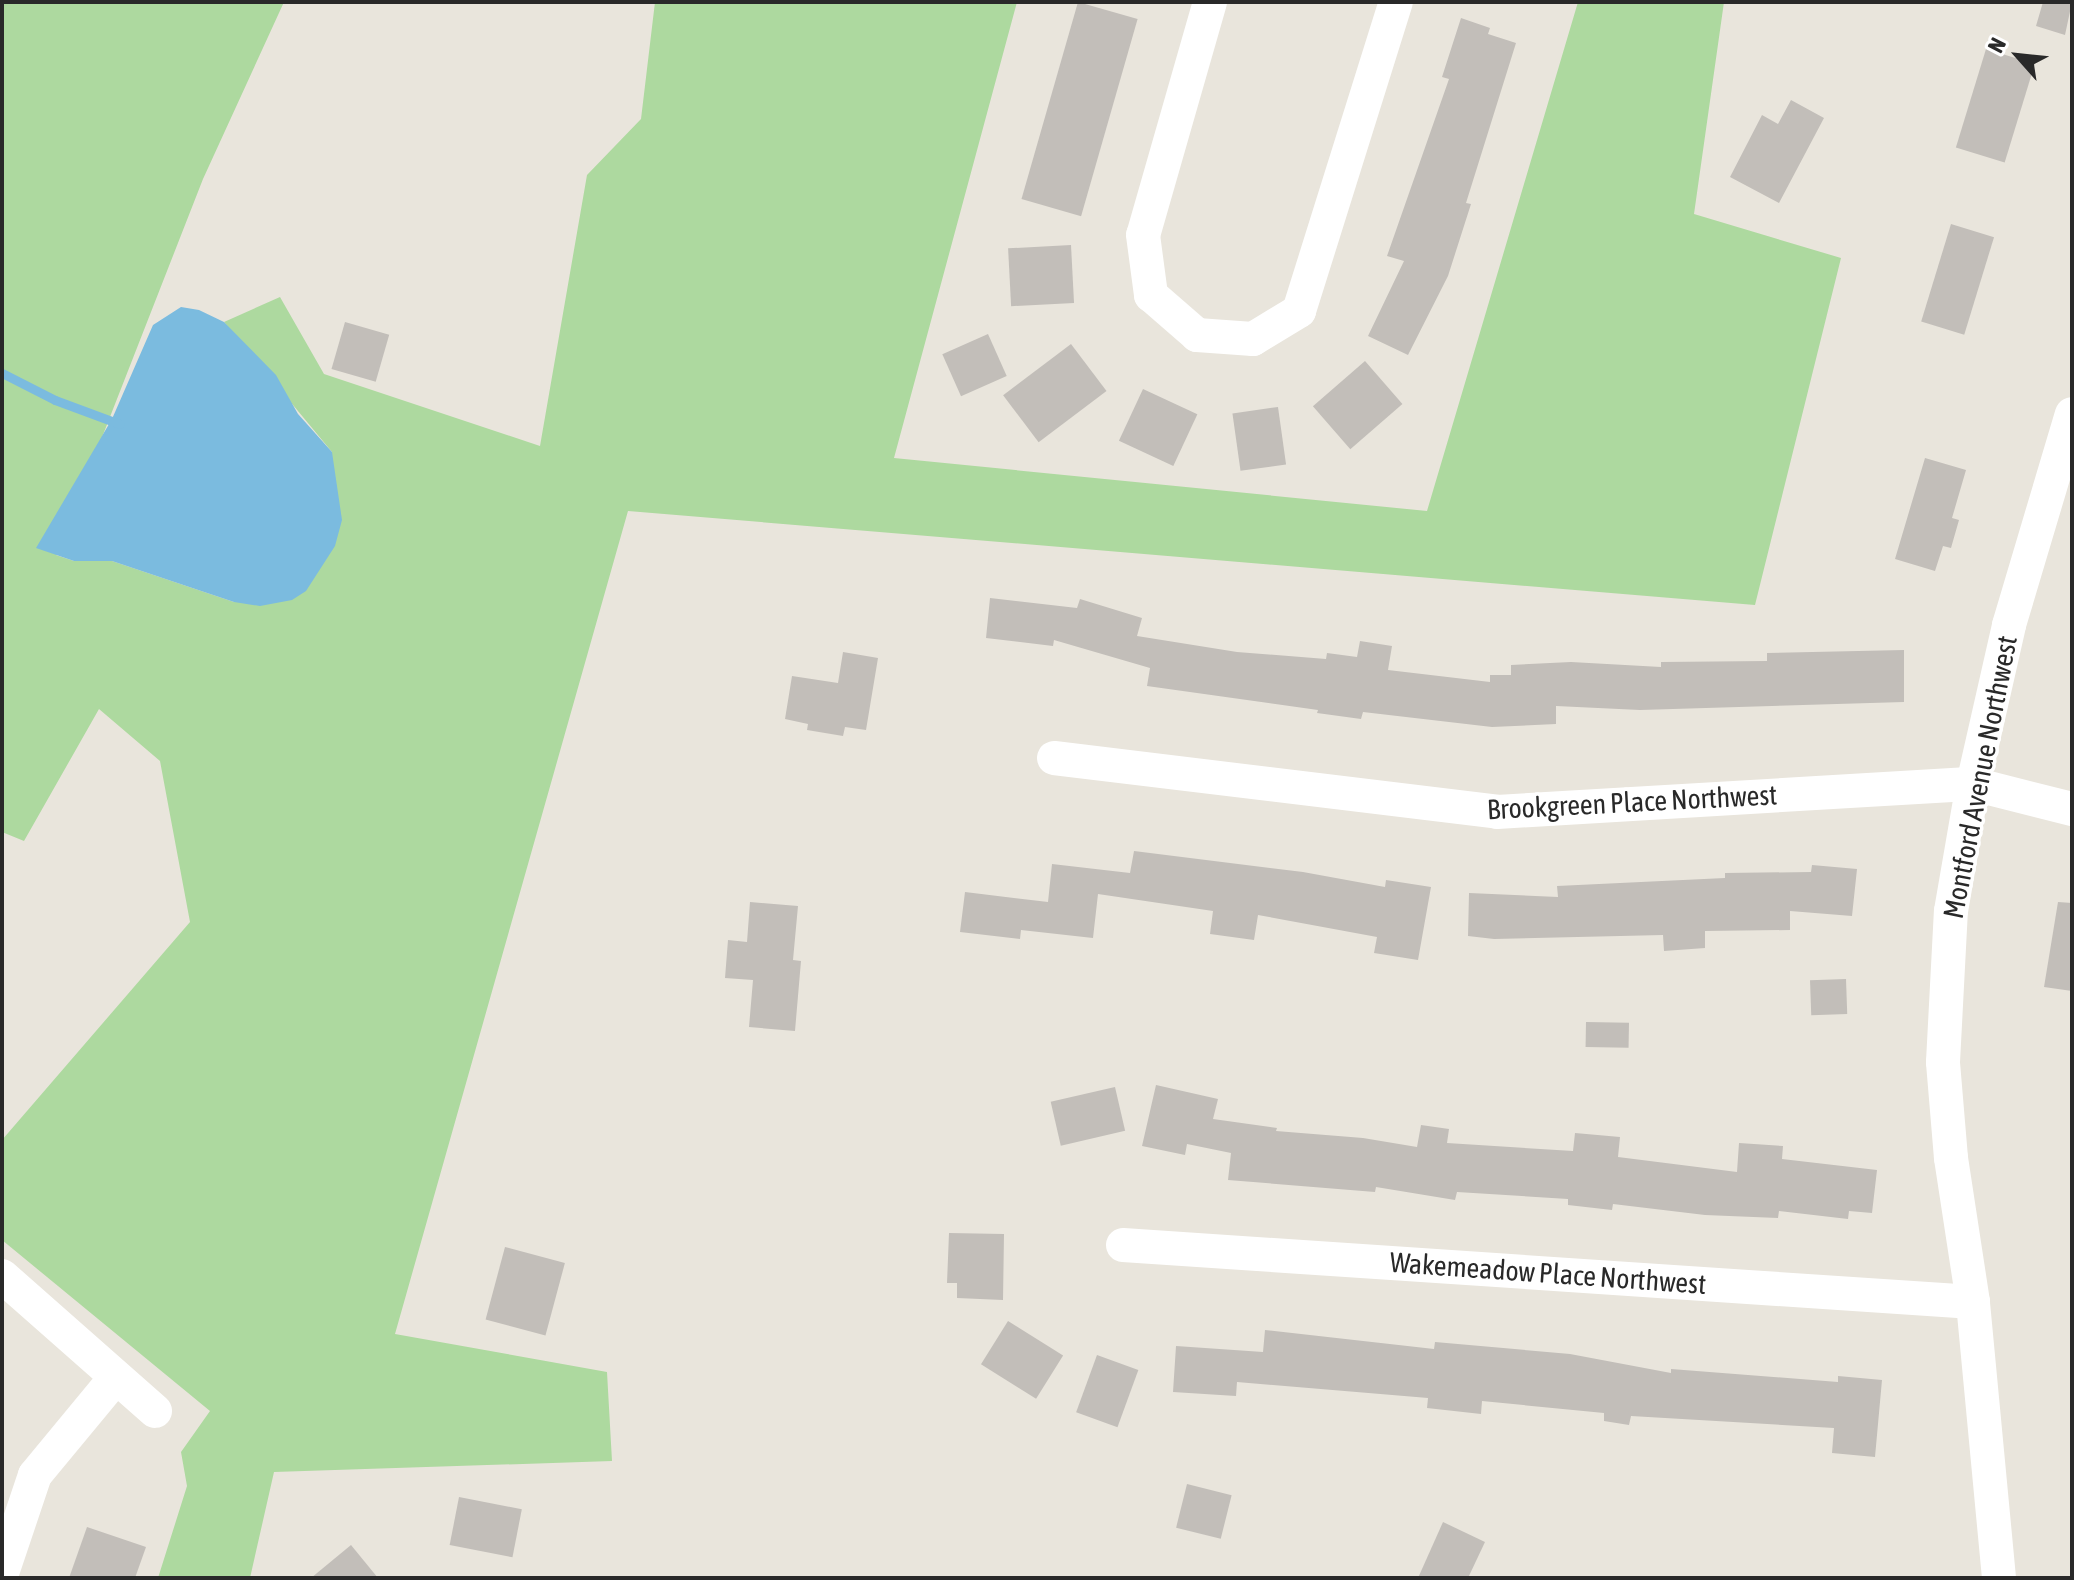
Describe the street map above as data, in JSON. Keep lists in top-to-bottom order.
{
  "streets": {
    "street": ["Montford Avenue Northwest", "Brookgreen Place Northwest", "Wakemeadow Place Northwest"]
  },
  "crossings": [
    ["Montford Avenue Northwest", "Brookgreen Place Northwest"],
    ["Montford Avenue Northwest", "Wakemeadow Place Northwest"]
  ],
  "north": "top left"
}
